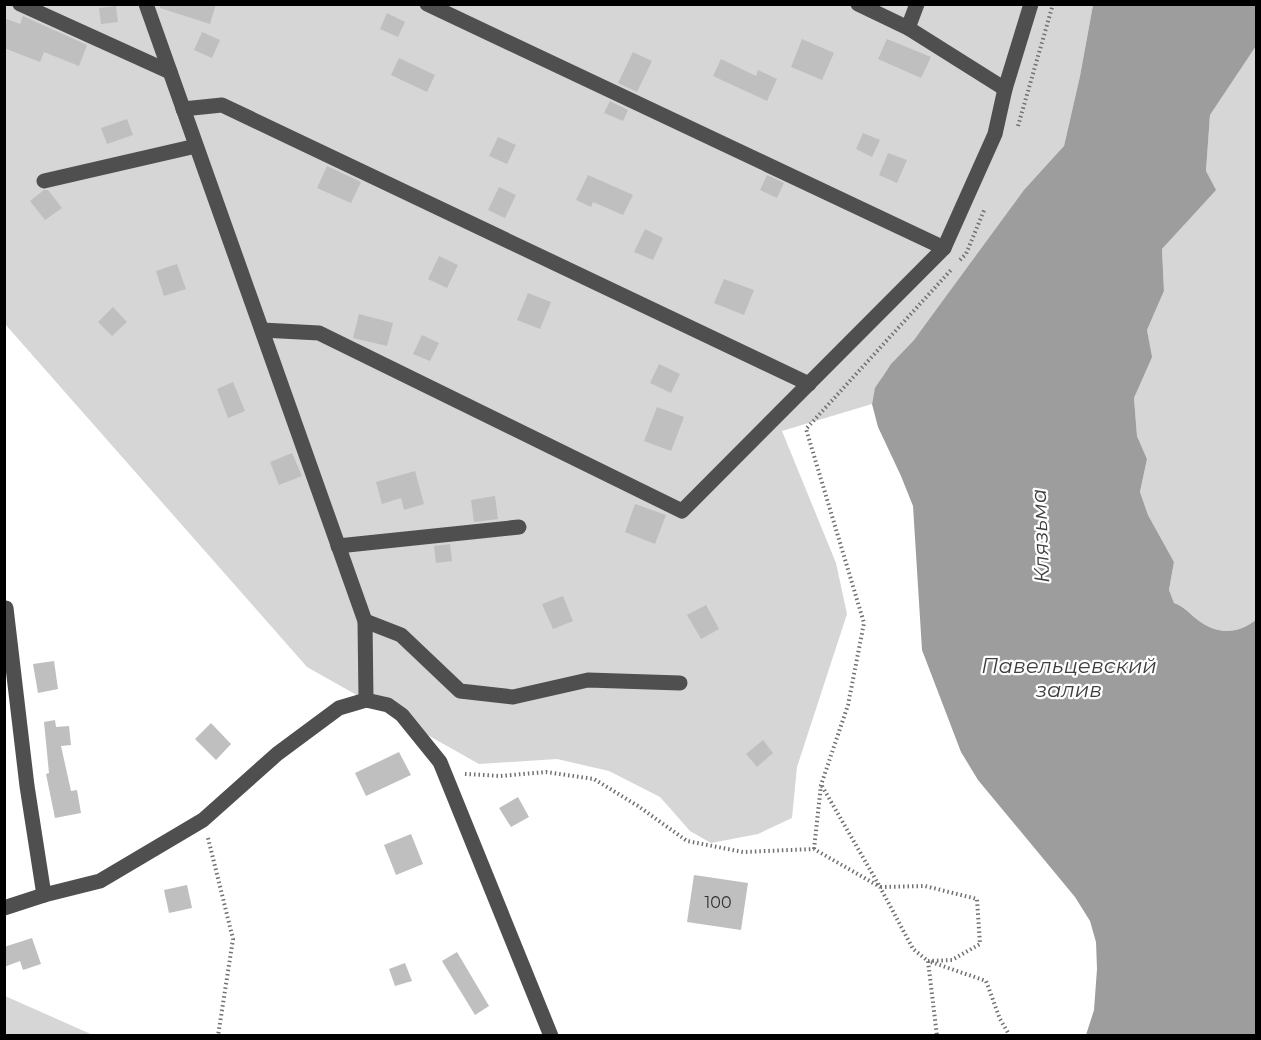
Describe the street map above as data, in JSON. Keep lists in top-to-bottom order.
{
  "water": ["Клязьма", "Павельцевский залив"],
  "house_numbers": ["100"]
}
